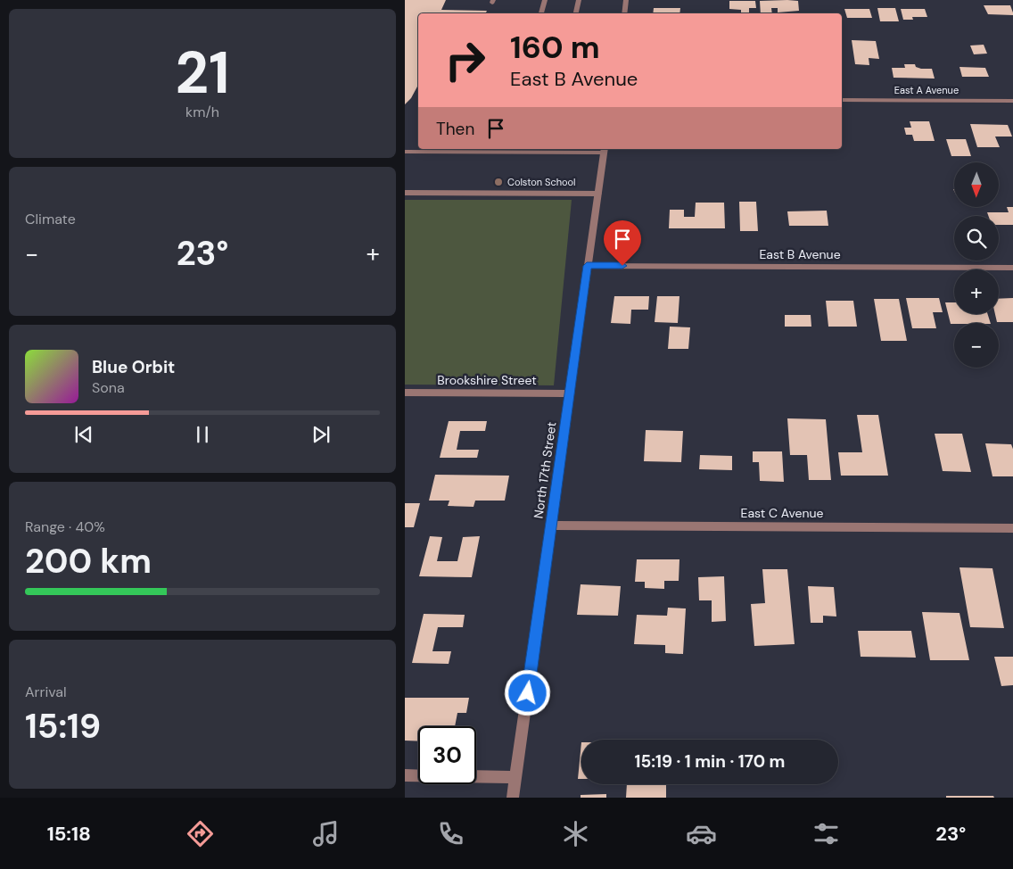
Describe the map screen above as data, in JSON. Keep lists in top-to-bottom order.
{
  "streets": {
    "street": [
      "East A Avenue",
      "East B Avenue",
      "Brookshire Street",
      "North 17th Street",
      "East C Avenue"
    ]
  },
  "crossings": [
    ["East B Avenue", "North 17th Street"],
    ["Brookshire Street", "North 17th Street"],
    ["North 17th Street", "East C Avenue"]
  ],
  "places": ["Colston School"],
  "north": "bottom",
  "page": {
    "tile": [
      ["21", "km/h"],
      "Climate",
      ["Range · 40%", "200 km"],
      ["Arrival", "15:19"]
    ],
    "turn": ["160 m", "East B Avenue"],
    "then": "Then",
    "map_buttons": ["+", "−"],
    "heat": ["−", "23°", "+"],
    "song": ["Blue Orbit", "Sona"],
    "limit": "30",
    "trip": "15:19 · 1 min · 170 m",
    "tabs": ["15:18", "23°"]
  }
}
